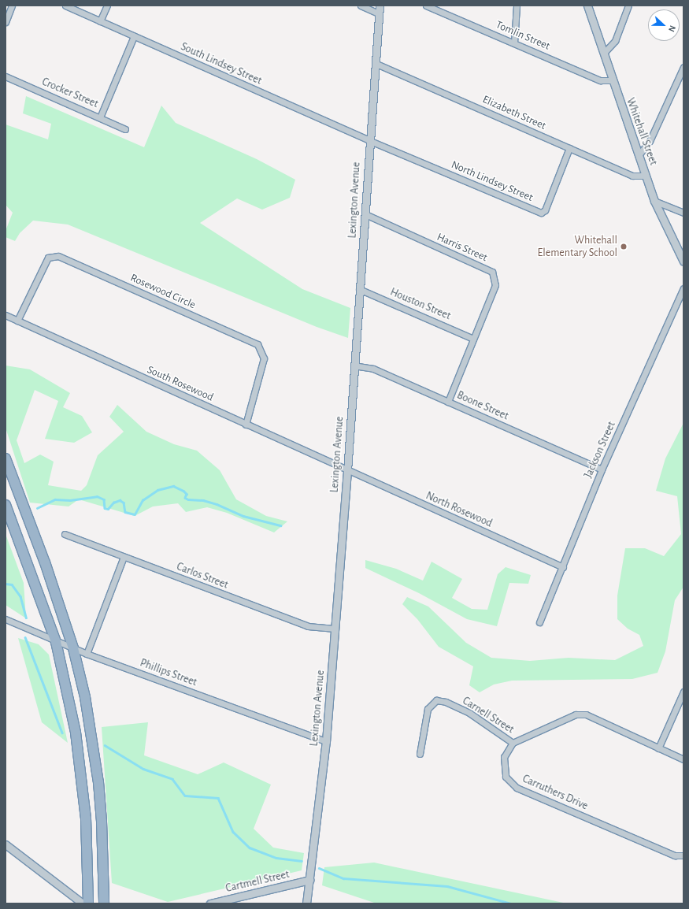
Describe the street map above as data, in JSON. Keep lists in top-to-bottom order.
{
  "streets": {
    "street": [
      "Tomlin Street",
      "South Lindsey Street",
      "Crocker Street",
      "Elizabeth Street",
      "Whitehall Street",
      "North Lindsey Street",
      "Lexington Avenue",
      "Harris Street",
      "Rosewood Circle",
      "Houston Street",
      "South Rosewood",
      "Boone Street",
      "Jackson Street",
      "North Rosewood",
      "Carlos Street",
      "Phillips Street",
      "Carnell Street",
      "Carruthers Drive",
      "Cartmell Street"
    ]
  },
  "crossings": [
    ["Tomlin Street", "Whitehall Street"],
    ["South Lindsey Street", "North Lindsey Street"],
    ["South Lindsey Street", "Lexington Avenue"],
    ["Elizabeth Street", "Whitehall Street"],
    ["Elizabeth Street", "North Lindsey Street"],
    ["Elizabeth Street", "Lexington Avenue"],
    ["North Lindsey Street", "Lexington Avenue"],
    ["Lexington Avenue", "Harris Street"],
    ["Lexington Avenue", "Houston Street"],
    ["Lexington Avenue", "South Rosewood"],
    ["Lexington Avenue", "Boone Street"],
    ["Lexington Avenue", "North Rosewood"],
    ["Lexington Avenue", "Carlos Street"],
    ["Lexington Avenue", "Phillips Street"],
    ["Lexington Avenue", "Cartmell Street"],
    ["Harris Street", "Houston Street"],
    ["Harris Street", "Boone Street"],
    ["Rosewood Circle", "South Rosewood"],
    ["South Rosewood", "North Rosewood"],
    ["Boone Street", "Jackson Street"],
    ["Jackson Street", "North Rosewood"],
    ["Carnell Street", "Carruthers Drive"]
  ],
  "places": ["Whitehall Elementary School"],
  "north": "right"
}
